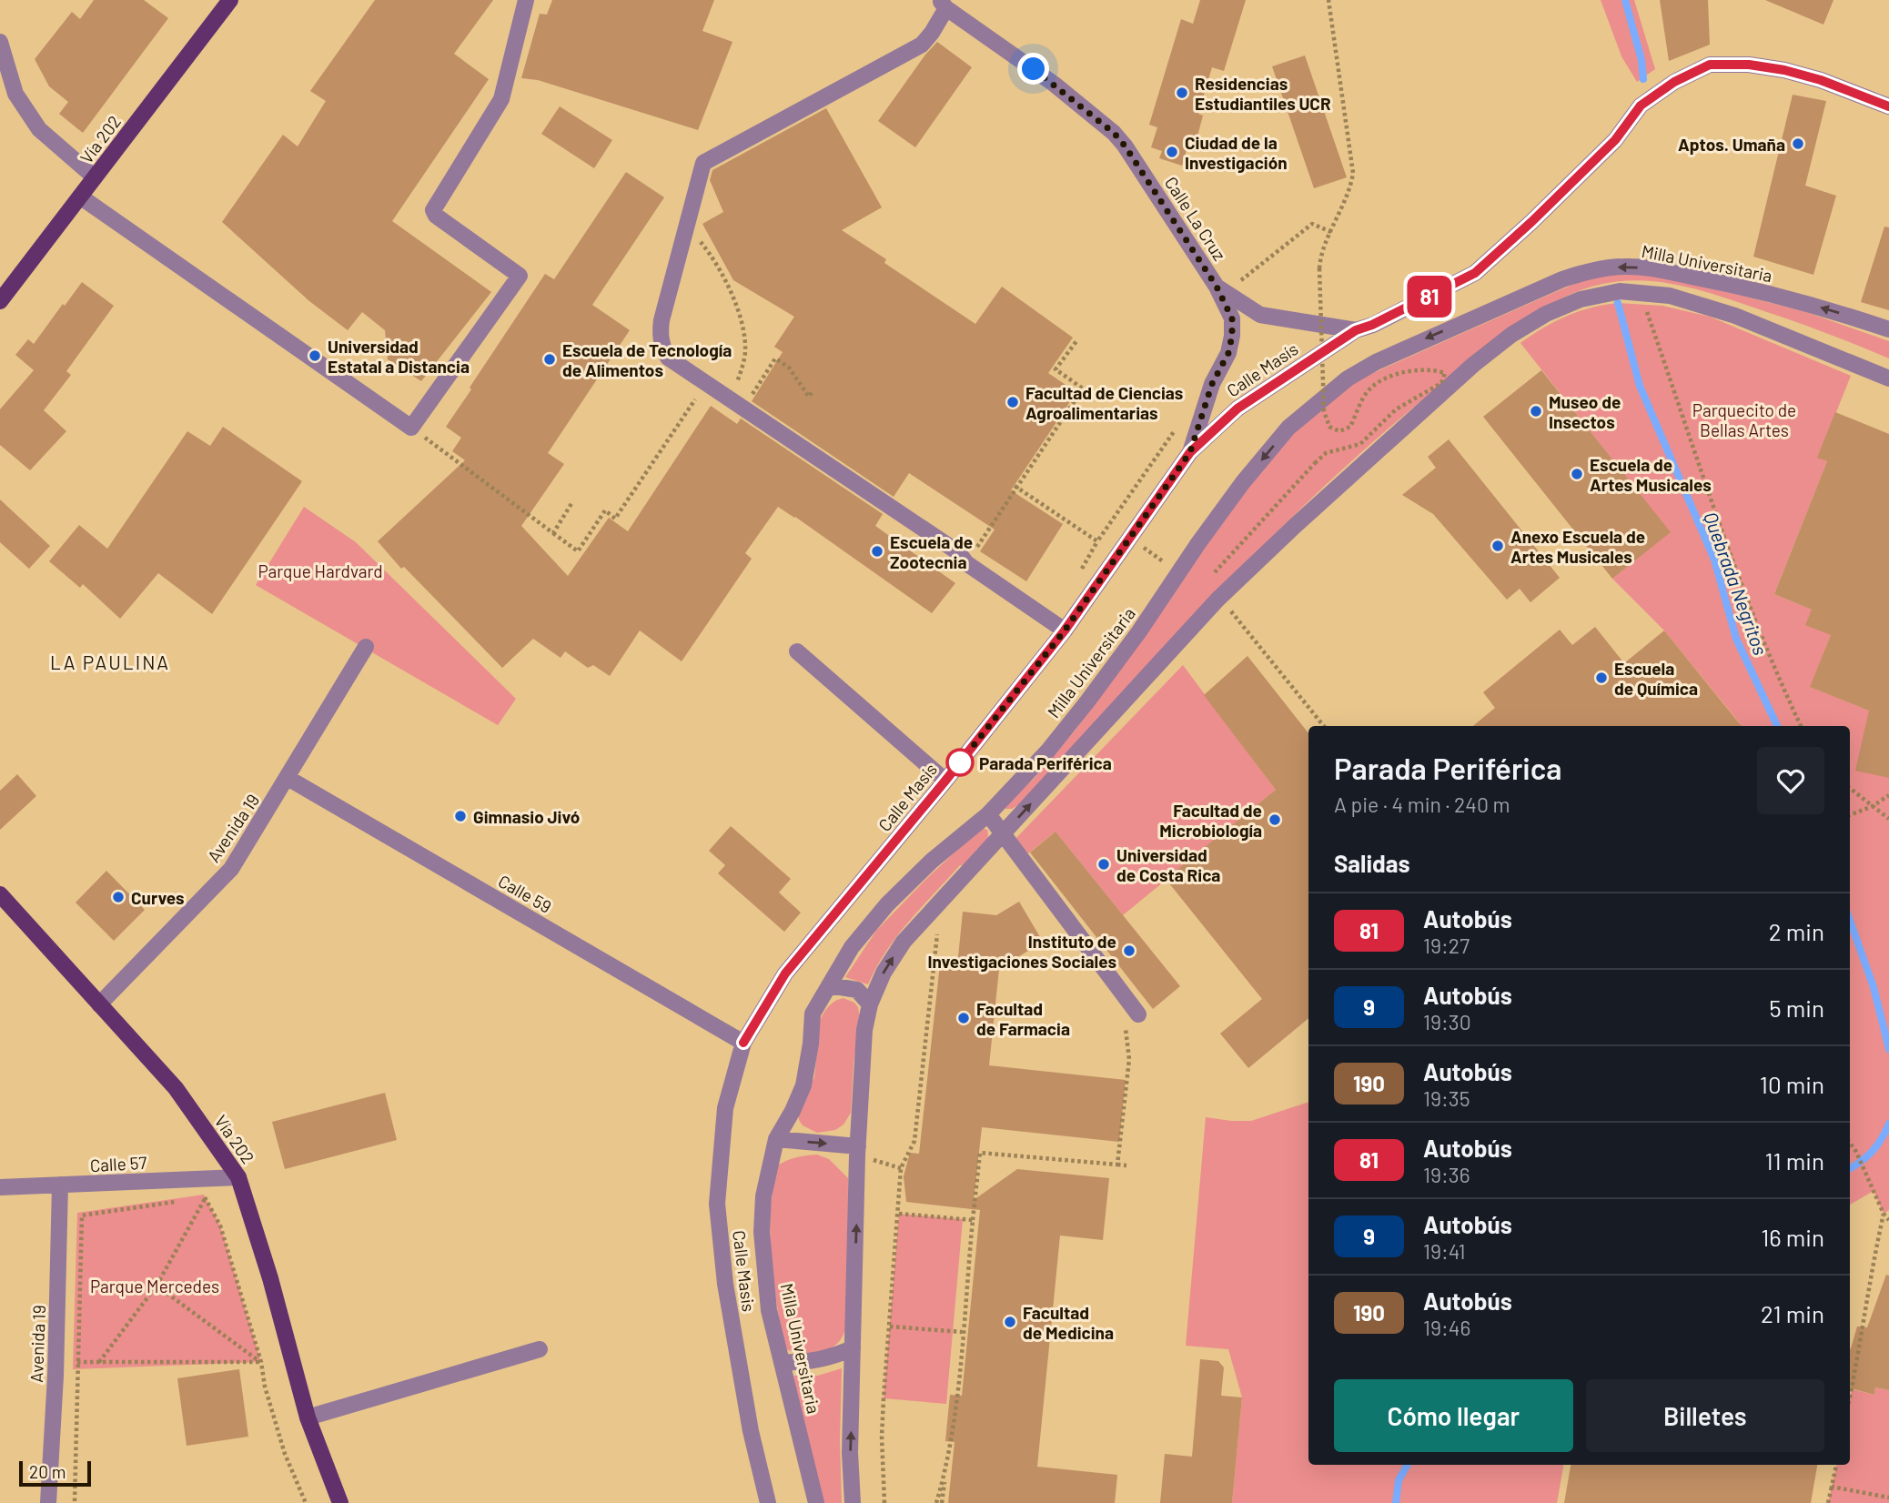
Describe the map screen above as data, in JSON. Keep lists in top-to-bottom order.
{
  "streets": {
    "main road": ["Vía 202"],
    "street": [
      "Calle La Cruz",
      "Milla Universitaria",
      "Calle Masís",
      "Avenida 19",
      "Calle 59",
      "Calle 57",
      "Calle Masis"
    ]
  },
  "crossings": [
    ["Vía 202", "Avenida 19"],
    ["Vía 202", "Calle 57"],
    ["Calle La Cruz", "Calle Masís"],
    ["Calle Masís", "Calle 59"],
    ["Calle Masís", "Calle Masis"],
    ["Avenida 19", "Calle 59"],
    ["Avenida 19", "Calle 57"],
    ["Calle 59", "Calle Masis"]
  ],
  "one_way": ["Milla Universitaria"],
  "districts": ["LA PAULINA"],
  "water": ["Quebrada Negritos"],
  "parks": ["Parquecito de Bellas Artes", "Parque Hardvard", "Parque Mercedes"],
  "places": [
    "Residencias Estudiantiles UCR",
    "Aptos. Umaña",
    "Ciudad de la Investigación",
    "Universidad Estatal a Distancia",
    "Escuela de Tecnología de Alimentos",
    "Facultad de Ciencias Agroalimentarias",
    "Museo de Insectos",
    "Escuela de Artes Musicales",
    "Anexo Escuela de Artes Musicales",
    "Escuela de Zootecnia",
    "Escuela de Química",
    "Parada Periférica",
    "Gimnasio Jivó",
    "Facultad de Microbiología",
    "Universidad de Costa Rica",
    "Curves",
    "Instituto de Investigaciones Sociales",
    "Facultad de Farmacia",
    "Facultad de Medicina"
  ],
  "lines": ["bus line 81"],
  "scale_bar": "20 m",
  "page": {
    "on_map": "81",
    "heading": [
      ["Parada Periférica", "A pie · 4 min · 240 m"],
      "Salidas"
    ],
    "list": [
      {
        "mark": "81",
        "name": "Autobús",
        "note": "19:27",
        "value": "2 min"
      },
      {
        "mark": "9",
        "name": "Autobús",
        "note": "19:30",
        "value": "5 min"
      },
      {
        "mark": "190",
        "name": "Autobús",
        "note": "19:35",
        "value": "10 min"
      },
      {
        "mark": "81",
        "name": "Autobús",
        "note": "19:36",
        "value": "11 min"
      },
      {
        "mark": "9",
        "name": "Autobús",
        "note": "19:41",
        "value": "16 min"
      },
      {
        "mark": "190",
        "name": "Autobús",
        "note": "19:46",
        "value": "21 min"
      }
    ],
    "buttons": ["Cómo llegar", "Billetes"],
    "scale": "20 m"
  }
}
